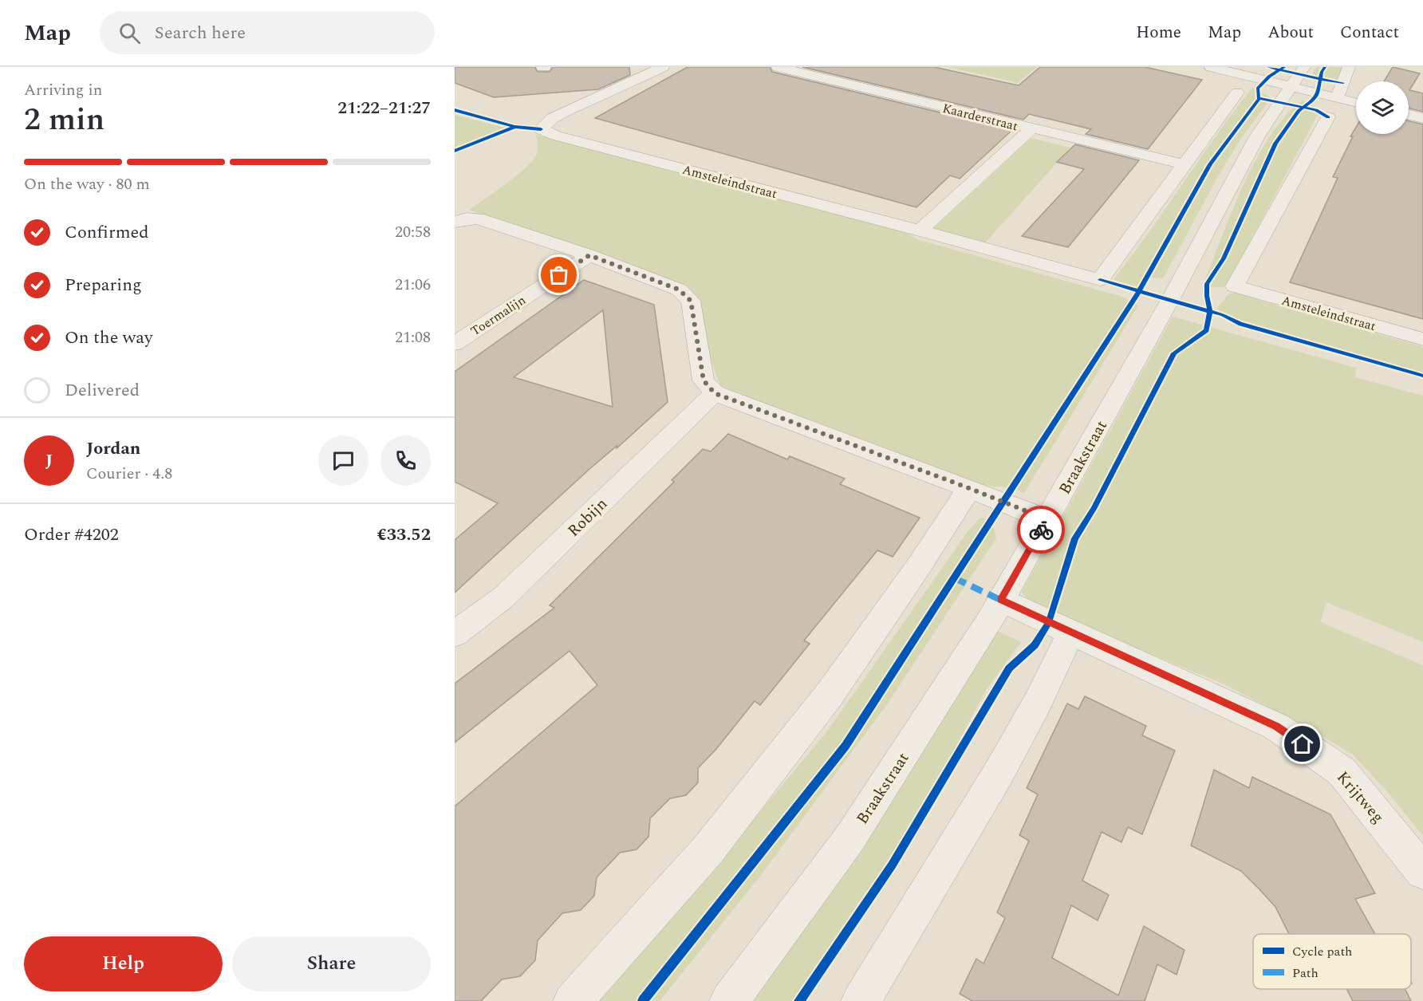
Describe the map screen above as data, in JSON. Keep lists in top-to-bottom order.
{
  "streets": {
    "street": [
      "Kaarderstraat",
      "Amsteleindstraat",
      "Toermalijn",
      "Braakstraat",
      "Robijn",
      "Krijtweg"
    ]
  },
  "crossings": [
    ["Kaarderstraat", "Amsteleindstraat"],
    ["Braakstraat", "Krijtweg"]
  ],
  "legend": ["Cycle path", "Path"],
  "page": {
    "header": "Map",
    "search": "Search here",
    "nav": [
      "Home",
      "Map",
      "About",
      "Contact"
    ],
    "heading": ["2 min", "Arriving in", "21:22–21:27"],
    "panel": [
      "Jordan",
      "Courier · 4.8",
      "Order #4202",
      "€33.52"
    ],
    "bar": "On the way · 80 m",
    "list": [
      ["Confirmed", "20:58"],
      ["Preparing", "21:06"],
      ["On the way", "21:08"],
      "Delivered"
    ],
    "round": "J",
    "buttons": ["Help", "Share"]
  }
}
